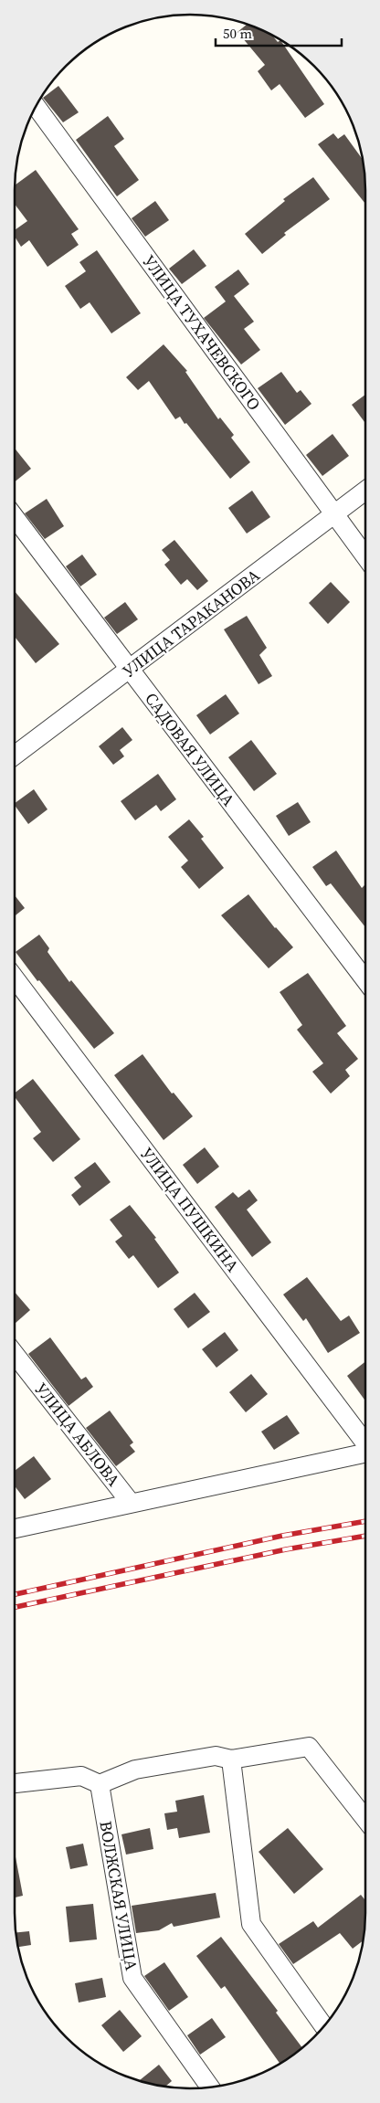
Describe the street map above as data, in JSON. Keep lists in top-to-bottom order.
{
  "streets": {
    "street": [
      "УЛИЦА ТУХАЧЕВСКОГО",
      "УЛИЦА ТАРАКАНОВА",
      "САДОВАЯ УЛИЦА",
      "УЛИЦА ПУШКИНА",
      "УЛИЦА АБЛОВА",
      "ВОЛЖСКАЯ УЛИЦА"
    ]
  },
  "crossings": [
    ["УЛИЦА ТУХАЧЕВСКОГО", "УЛИЦА ТАРАКАНОВА"],
    ["УЛИЦА ТАРАКАНОВА", "САДОВАЯ УЛИЦА"]
  ],
  "scale_bar": "50 m"
}
